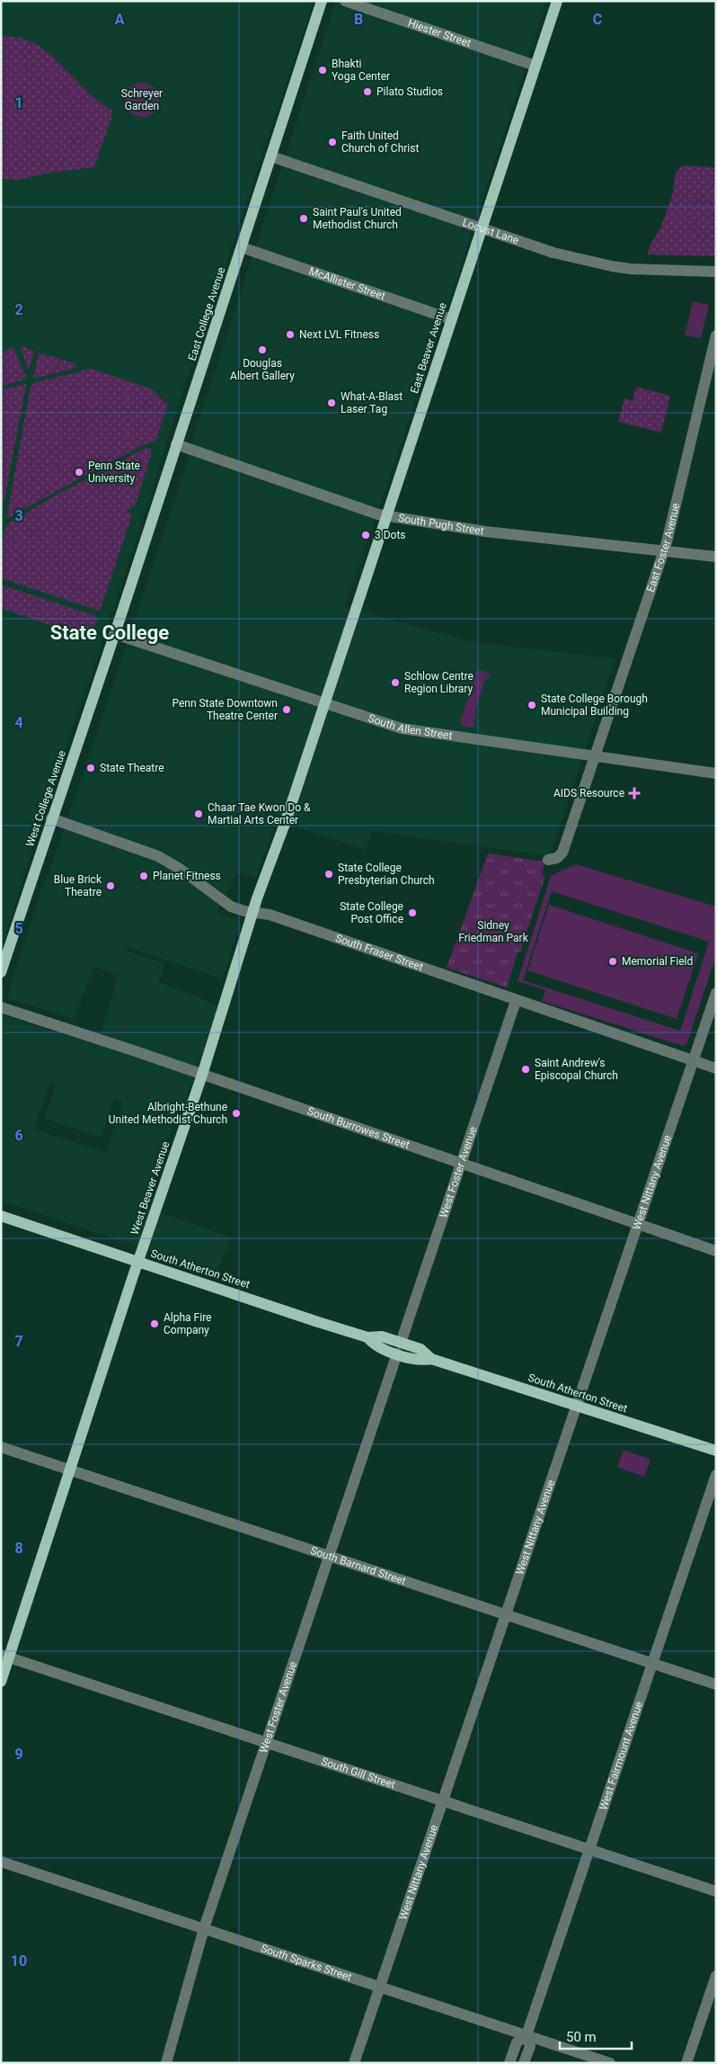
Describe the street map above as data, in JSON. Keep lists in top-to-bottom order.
{
  "streets": {
    "main road": [
      "East College Avenue",
      "East Beaver Avenue",
      "West College Avenue",
      "West Beaver Avenue",
      "South Atherton Street"
    ],
    "street": [
      "Hiester Street",
      "Locust Lane",
      "McAllister Street",
      "South Pugh Street",
      "East Foster Avenue",
      "South Allen Street",
      "South Fraser Street",
      "South Burrowes Street",
      "West Foster Avenue",
      "West Nittany Avenue",
      "South Barnard Street",
      "West Fairmount Avenue",
      "South Gill Street",
      "South Sparks Street"
    ]
  },
  "crossings": [
    ["Hiester Street", "East Beaver Avenue"],
    ["Locust Lane", "East College Avenue"],
    ["Locust Lane", "East Beaver Avenue"],
    ["McAllister Street", "East College Avenue"],
    ["McAllister Street", "East Beaver Avenue"],
    ["East College Avenue", "South Pugh Street"],
    ["East College Avenue", "South Allen Street"],
    ["East College Avenue", "West College Avenue"],
    ["East Beaver Avenue", "South Pugh Street"],
    ["East Beaver Avenue", "South Allen Street"],
    ["East Beaver Avenue", "West Beaver Avenue"],
    ["South Pugh Street", "East Foster Avenue"],
    ["East Foster Avenue", "South Allen Street"],
    ["South Allen Street", "West College Avenue"],
    ["South Allen Street", "West Beaver Avenue"],
    ["West College Avenue", "South Fraser Street"],
    ["South Fraser Street", "West Foster Avenue"],
    ["South Fraser Street", "West Nittany Avenue"],
    ["South Fraser Street", "West Beaver Avenue"],
    ["South Burrowes Street", "West Foster Avenue"],
    ["South Burrowes Street", "West Nittany Avenue"],
    ["South Burrowes Street", "West Beaver Avenue"],
    ["West Foster Avenue", "South Atherton Street"],
    ["West Foster Avenue", "South Barnard Street"],
    ["West Foster Avenue", "South Gill Street"],
    ["West Foster Avenue", "South Sparks Street"],
    ["West Nittany Avenue", "South Atherton Street"],
    ["West Nittany Avenue", "South Barnard Street"],
    ["West Nittany Avenue", "South Gill Street"],
    ["West Nittany Avenue", "South Sparks Street"],
    ["West Beaver Avenue", "South Atherton Street"],
    ["West Beaver Avenue", "South Barnard Street"],
    ["West Beaver Avenue", "South Gill Street"],
    ["South Barnard Street", "West Fairmount Avenue"],
    ["West Fairmount Avenue", "South Gill Street"],
    ["West Fairmount Avenue", "South Sparks Street"]
  ],
  "districts": ["State College"],
  "parks": ["Schreyer Garden", "Sidney Friedman Park"],
  "places": {
    "other": [
      "Bhakti Yoga Center",
      "Pilato Studios",
      "Faith United Church of Christ",
      "Saint Paul's United Methodist Church",
      "Next LVL Fitness",
      "Douglas Albert Gallery",
      "What-A-Blast Laser Tag",
      "Penn State University",
      "3 Dots",
      "Schlow Centre Region Library",
      "State College Borough Municipal Building",
      "Penn State Downtown Theatre Center",
      "State Theatre",
      "Chaar Tae Kwon Do & Martial Arts Center",
      "State College Presbyterian Church",
      "Planet Fitness",
      "Blue Brick Theatre",
      "State College Post Office",
      "Memorial Field",
      "Saint Andrew's Episcopal Church",
      "Albright-Bethune United Methodist Church",
      "Alpha Fire Company"
    ],
    "health": ["AIDS Resource"]
  },
  "scale_bar": "50 m",
  "grid": {
    "columns": ["A", "B", "C"],
    "rows": [
      "1",
      "2",
      "3",
      "4",
      "5",
      "6",
      "7",
      "8",
      "9",
      "10"
    ]
  }
}
